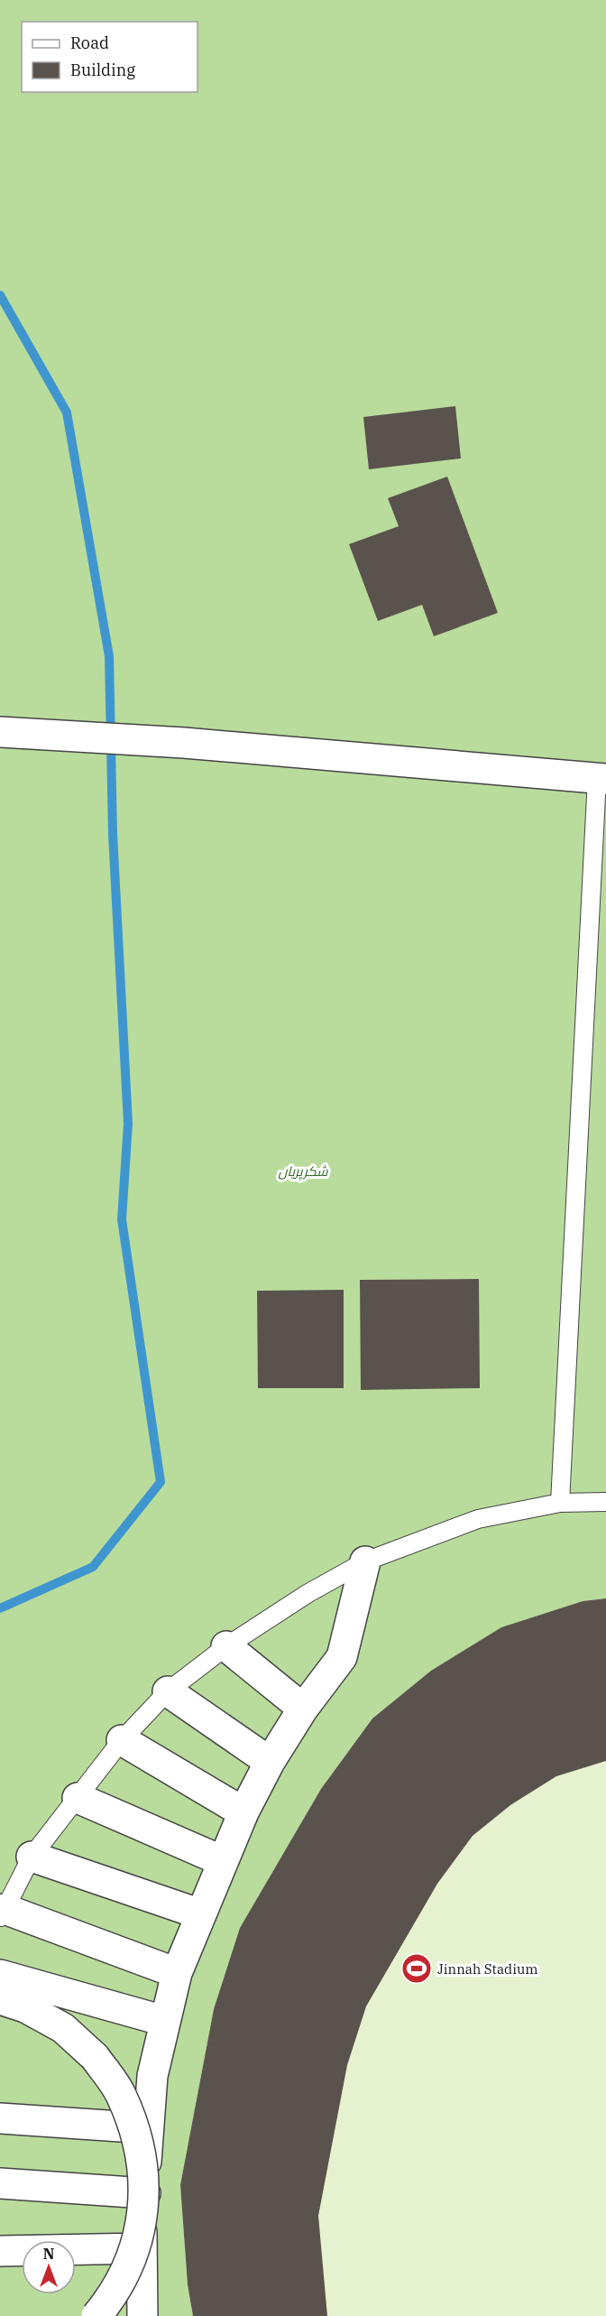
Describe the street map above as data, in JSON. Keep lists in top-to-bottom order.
{
  "parks": ["شکرپریاں"],
  "places": {
    "sports": ["Jinnah Stadium"]
  },
  "legend": ["Road", "Building"],
  "north": "top"
}
